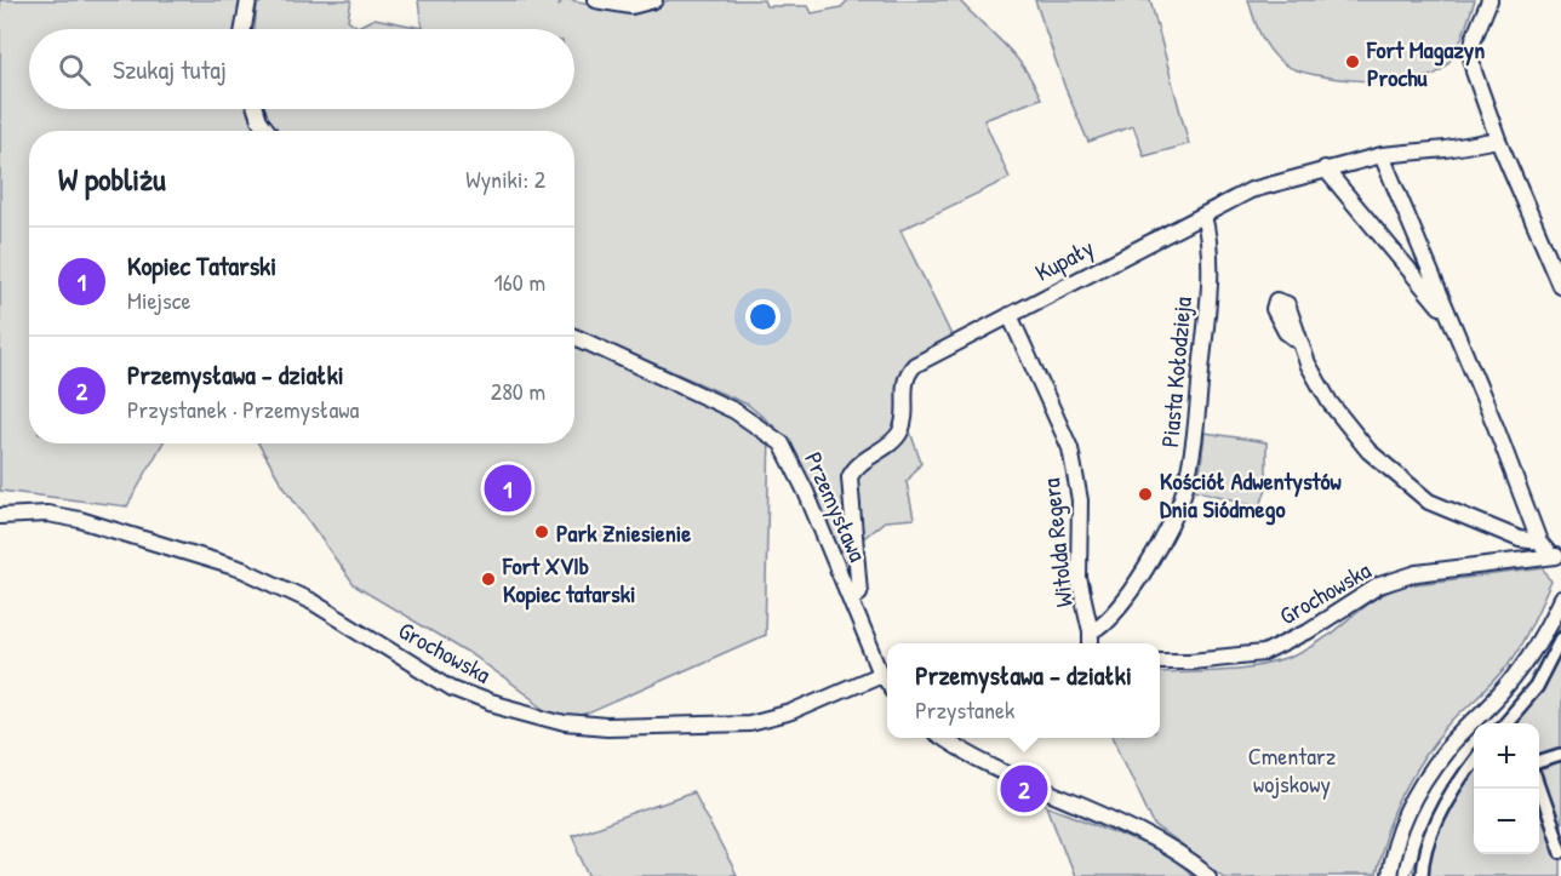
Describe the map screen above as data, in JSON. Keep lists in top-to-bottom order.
{
  "streets": {
    "street": [
      "Kupały",
      "Piasta Kołodzieja",
      "Przemysława",
      "Witolda Regera",
      "Grochowska"
    ]
  },
  "crossings": [
    ["Kupały", "Piasta Kołodzieja"],
    ["Kupały", "Przemysława"],
    ["Kupały", "Witolda Regera"],
    ["Piasta Kołodzieja", "Witolda Regera"],
    ["Przemysława", "Grochowska"]
  ],
  "parks": ["Cmentarz wojskowy"],
  "places": [
    "Fort Magazyn Prochu",
    "Kościół Adwentystów Dnia Siódmego",
    "Park Zniesienie",
    "Fort XVIb Kopiec tatarski"
  ],
  "page": {
    "search": "Szukaj tutaj",
    "heading": ["W pobliżu", "Wyniki: 2"],
    "list": [
      {
        "mark": "1",
        "name": "Kopiec Tatarski",
        "note": "Miejsce",
        "value": "160 m"
      },
      {
        "mark": "2",
        "name": "Przemysława - działki",
        "note": "Przystanek · Przemysława",
        "value": "280 m"
      }
    ],
    "pins": ["1", "2"],
    "popup": ["Przemysława - działki", "Przystanek"],
    "map_buttons": ["+", "−"]
  }
}
